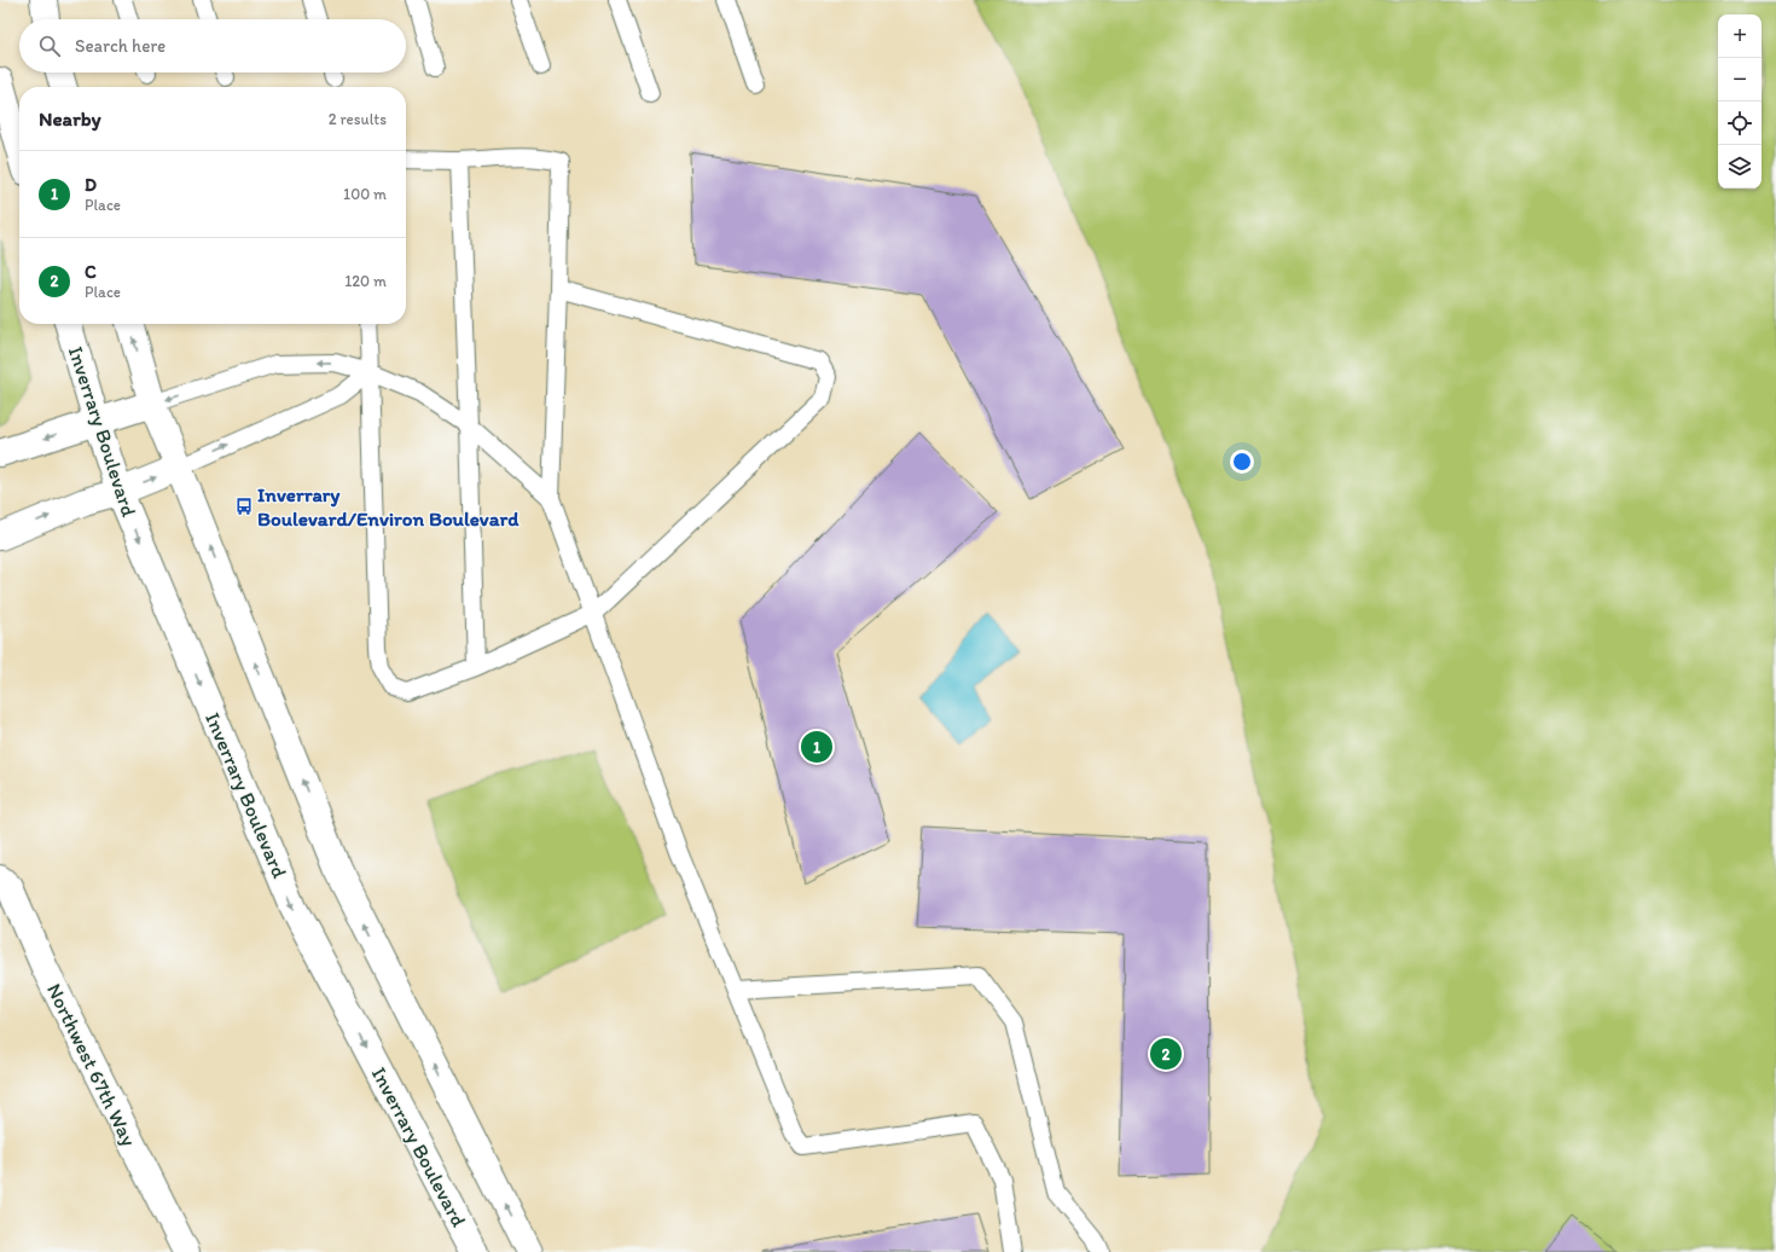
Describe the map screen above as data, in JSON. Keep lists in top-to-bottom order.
{
  "streets": {
    "street": ["Inverrary Boulevard", "Northwest 67th Way"]
  },
  "places": {
    "bus stop": ["Inverrary Boulevard/Environ Boulevard"]
  },
  "page": {
    "map_buttons": ["+", "−"],
    "search": "Search here",
    "heading": ["Nearby", "2 results"],
    "list": [
      {
        "mark": "1",
        "name": "D",
        "note": "Place",
        "value": "100 m"
      },
      {
        "mark": "2",
        "name": "C",
        "note": "Place",
        "value": "120 m"
      }
    ],
    "pins": ["1", "2"]
  }
}
